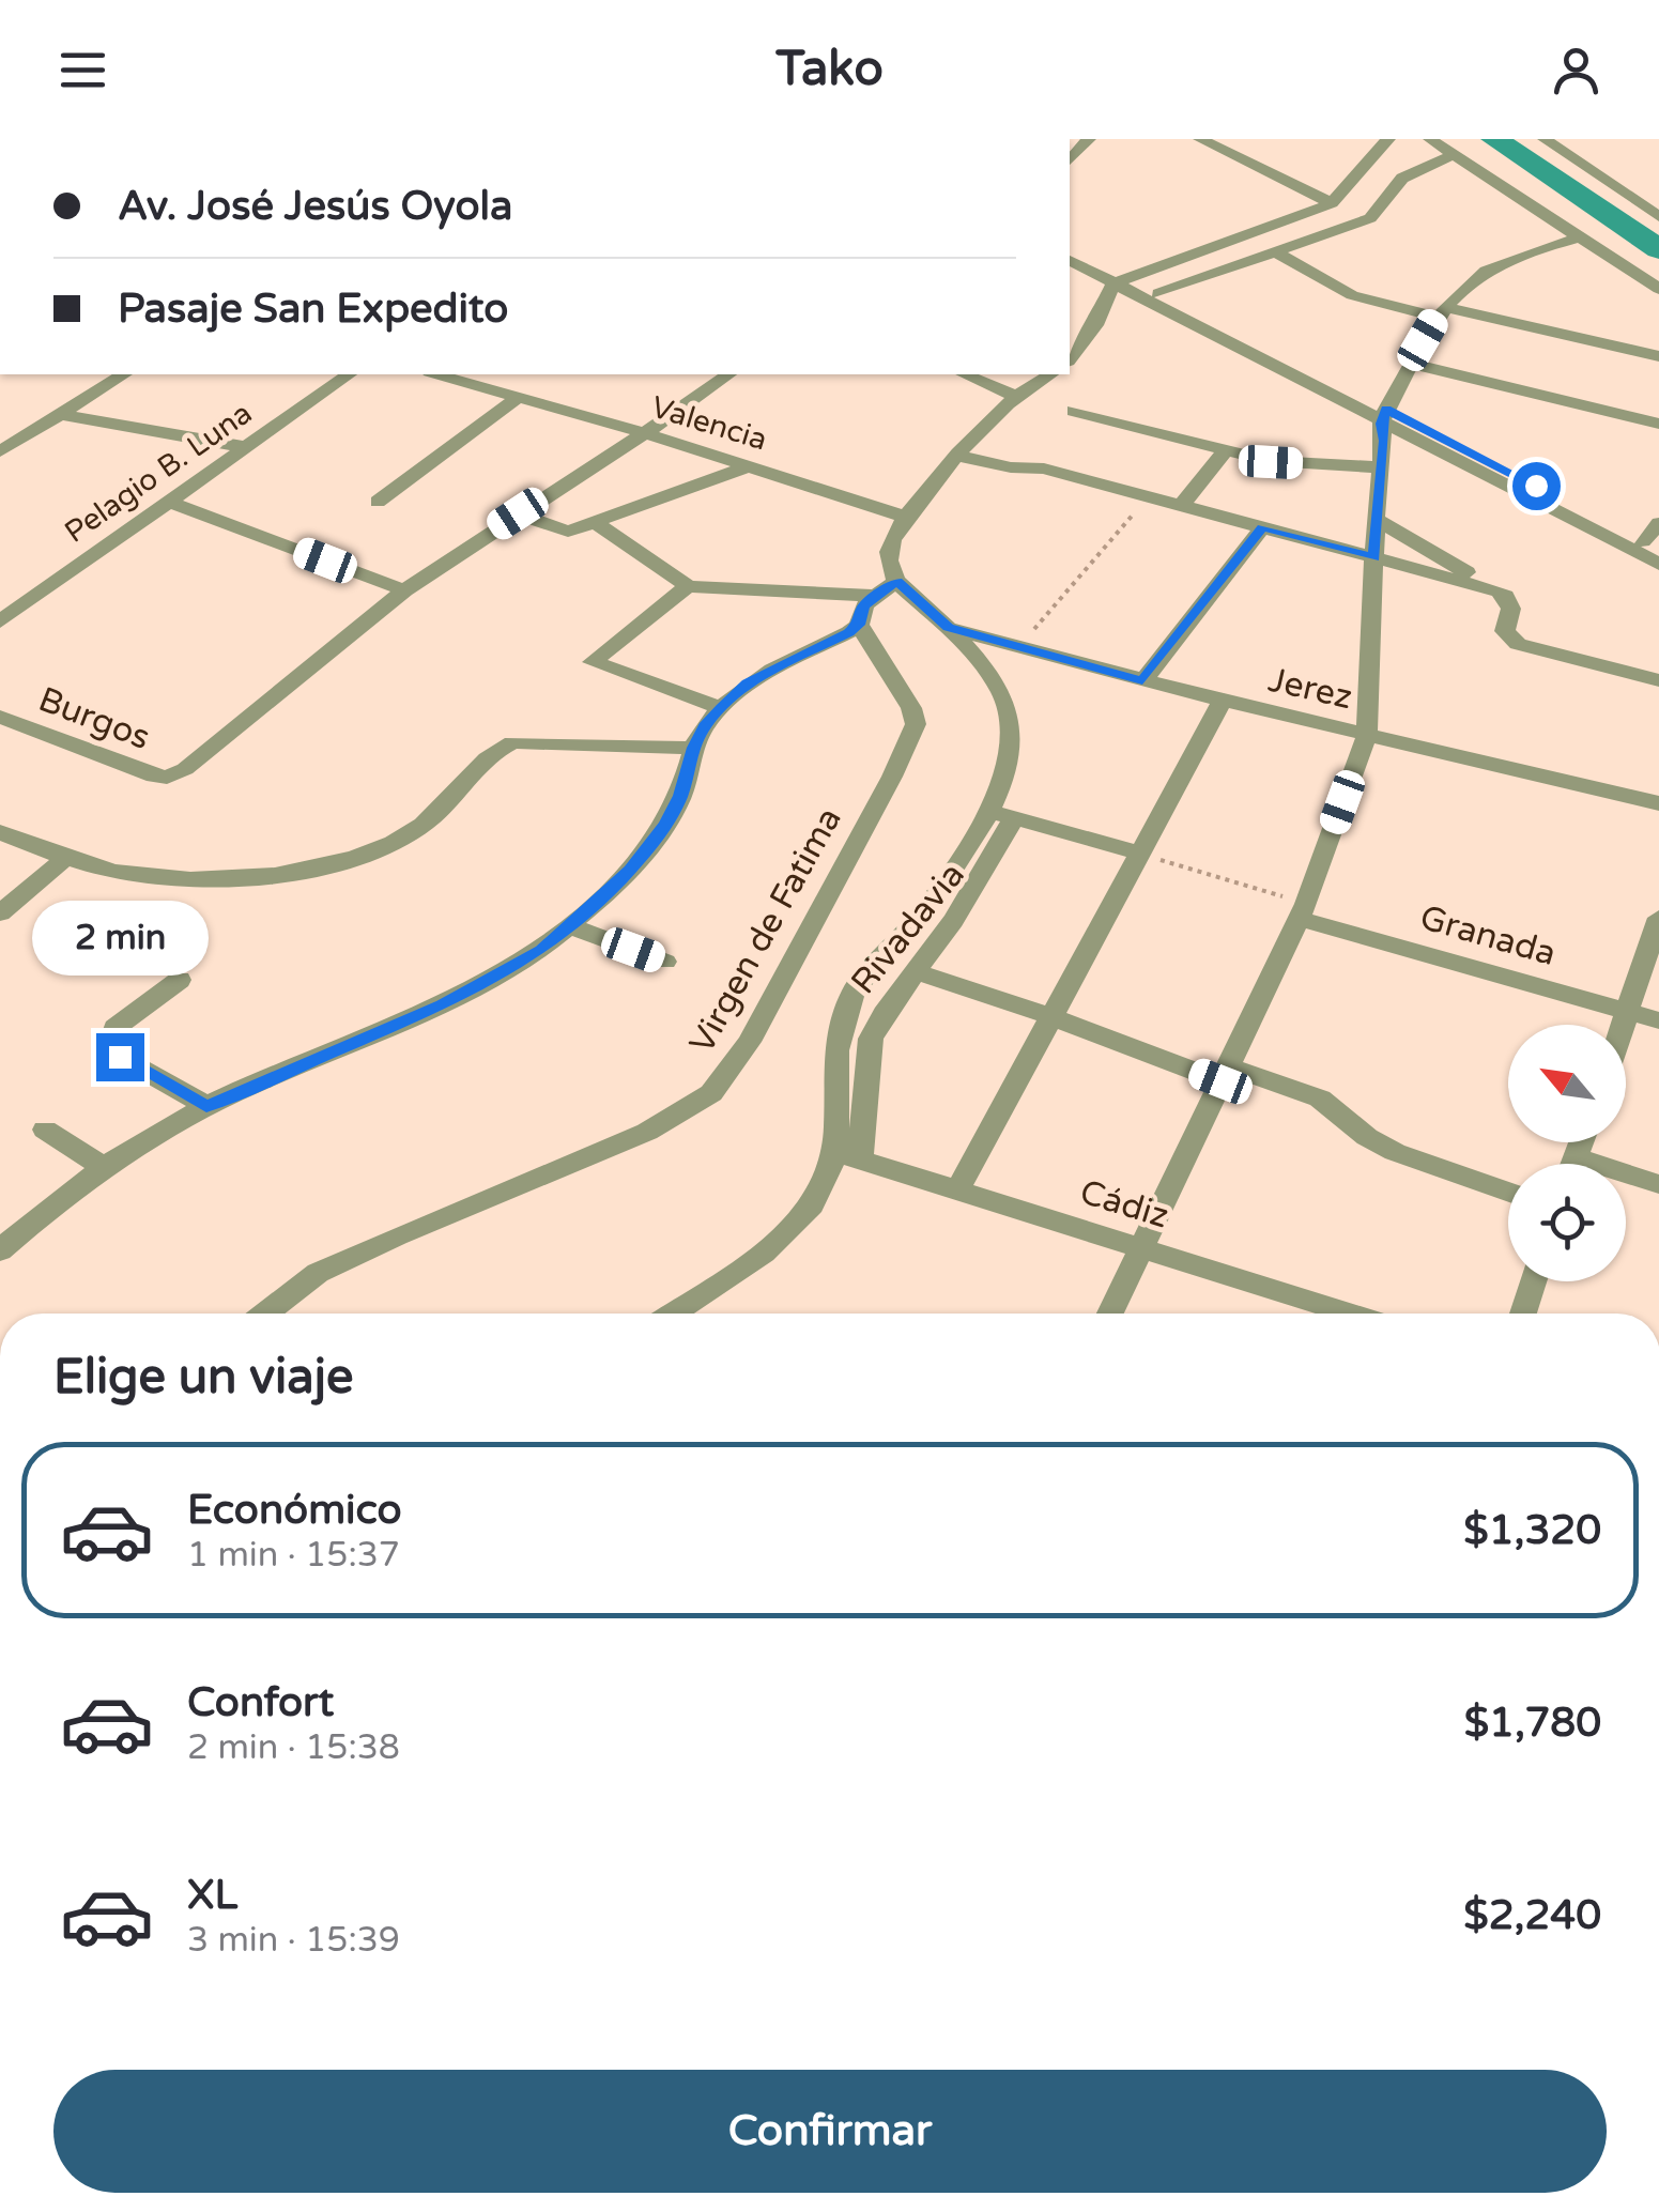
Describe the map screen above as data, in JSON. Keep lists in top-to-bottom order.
{
  "streets": {
    "street": [
      "Valencia",
      "Pelagio B. Luna",
      "Jerez",
      "Burgos",
      "Rivadavia",
      "Virgen de Fatima",
      "Granada",
      "Cádiz"
    ]
  },
  "crossings": [
    ["Jerez", "Rivadavia"],
    ["Rivadavia", "Cádiz"]
  ],
  "north": "top left",
  "page": {
    "header": "Tako",
    "banner": ["Av. José Jesús Oyola", "Pasaje San Expedito"],
    "bubble": "2 min",
    "heading": "Elige un viaje",
    "list": [
      {
        "name": "Económico",
        "note": "1 min · 15:37",
        "value": "$1,320"
      },
      {
        "name": "Confort",
        "note": "2 min · 15:38",
        "value": "$1,780"
      },
      {
        "name": "XL",
        "note": "3 min · 15:39",
        "value": "$2,240"
      }
    ],
    "buttons": "Confirmar"
  }
}
